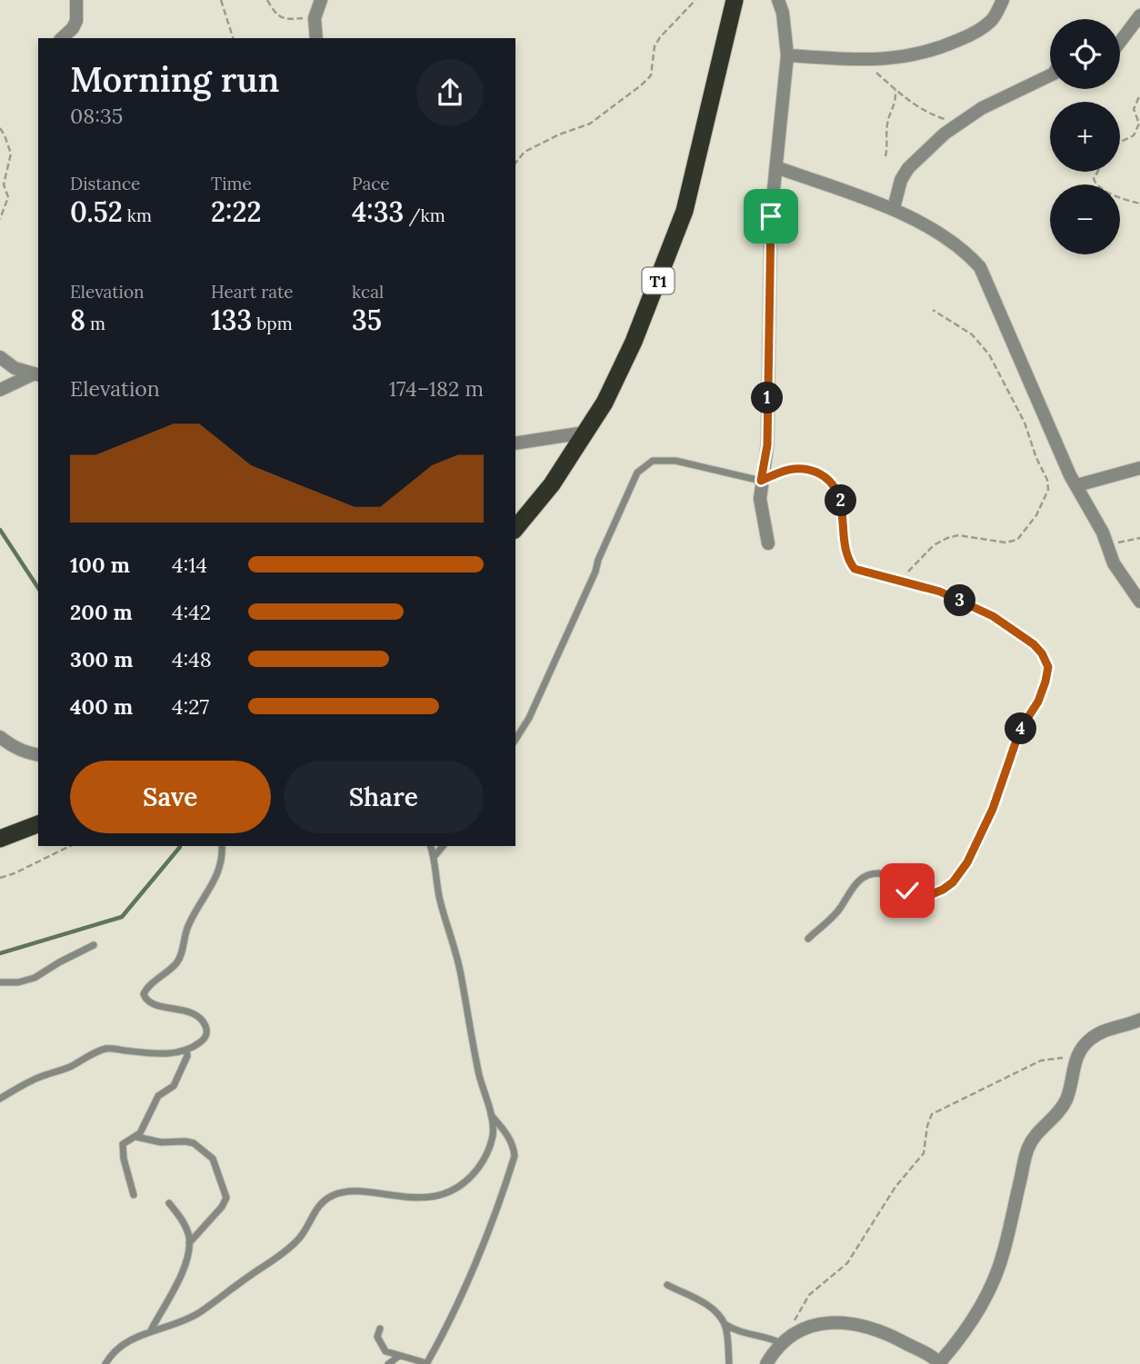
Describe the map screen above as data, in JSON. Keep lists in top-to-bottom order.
{
  "streets": {
    "highway": ["T1"]
  },
  "page": {
    "map_buttons": ["+", "−"],
    "heading": ["Morning run", "08:35"],
    "stats": [
      ["Distance", "0.52 km"],
      ["Time", "2:22"],
      ["Pace", "4:33 /km"],
      ["Elevation", "8 m"],
      ["Heart rate", "133 bpm"],
      ["kcal", "35"]
    ],
    "chart": ["Elevation", "174–182 m"],
    "pins": [
      "1",
      "2",
      "3",
      "4"
    ],
    "list": [
      {
        "name": "100 m",
        "note": "4:14"
      },
      {
        "name": "200 m",
        "note": "4:42"
      },
      {
        "name": "300 m",
        "note": "4:48"
      },
      {
        "name": "400 m",
        "note": "4:27"
      }
    ],
    "buttons": ["Save", "Share"]
  }
}
